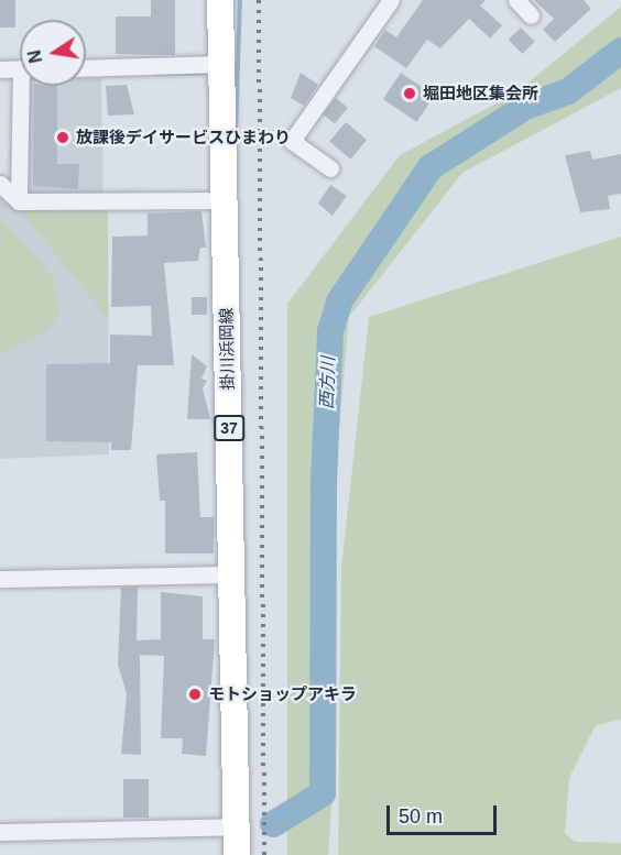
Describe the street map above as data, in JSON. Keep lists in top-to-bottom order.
{
  "streets": {
    "main road": ["掛川浜岡線", "37"]
  },
  "water": ["西方川"],
  "places": ["堀田地区集会所", "放課後デイサービスひまわり", "モトショップアキラ"],
  "scale_bar": "50 m",
  "north": "left"
}
